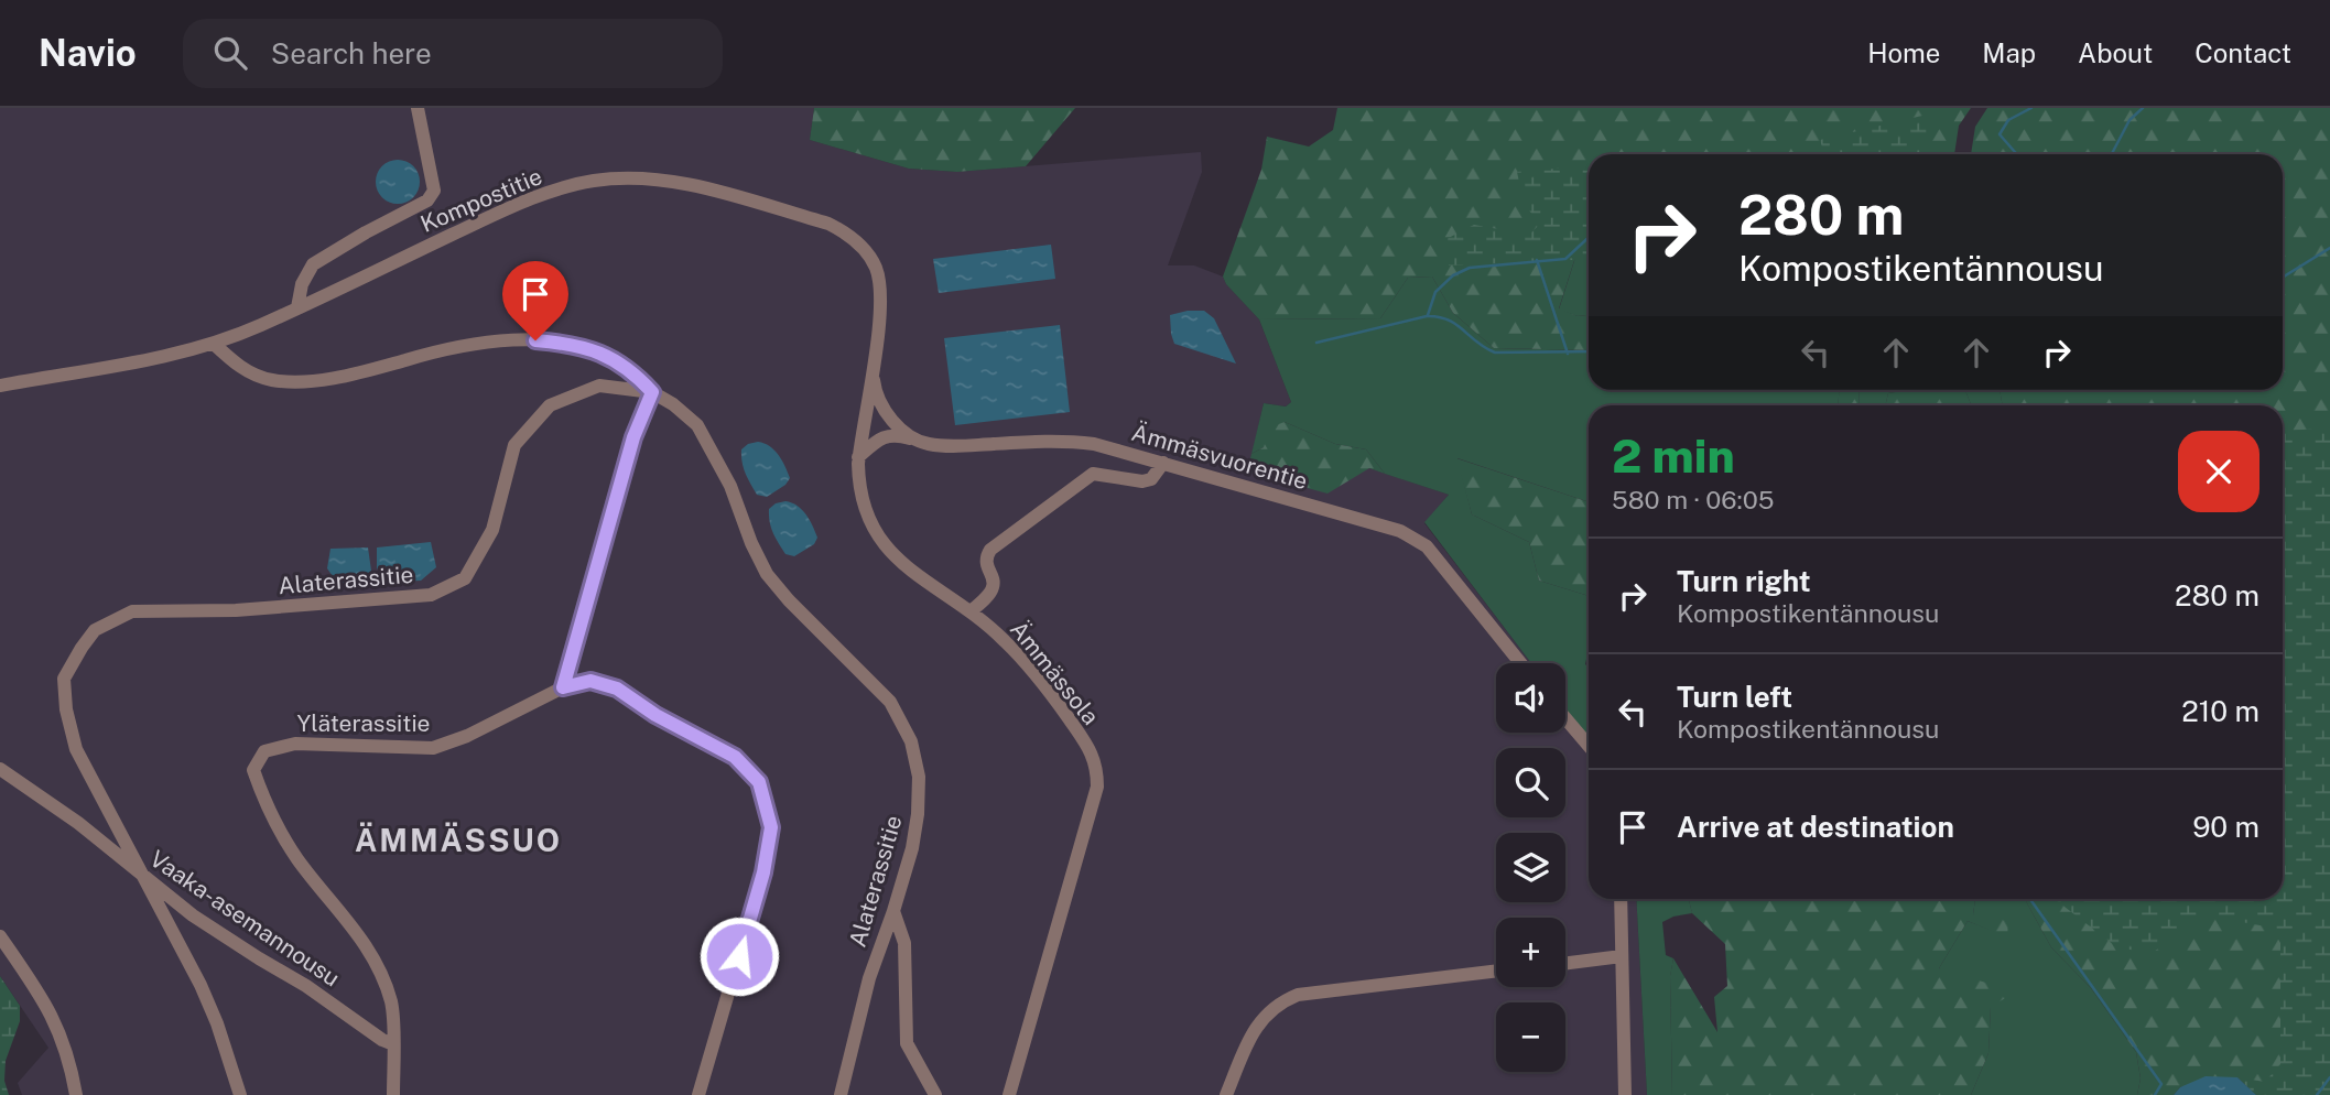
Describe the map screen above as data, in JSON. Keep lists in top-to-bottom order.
{
  "streets": {
    "street": [
      "Kompostitie",
      "Ämmäsvuorentie",
      "Alaterassitie",
      "Ämmässola",
      "Yläterassitie",
      "Vaaka-asemannousu"
    ]
  },
  "crossings": [
    ["Kompostitie", "Ämmässola"],
    ["Ämmäsvuorentie", "Ämmässola"],
    ["Alaterassitie", "Vaaka-asemannousu"],
    ["Yläterassitie", "Vaaka-asemannousu"]
  ],
  "districts": ["ÄMMÄSSUO"],
  "page": {
    "header": "Navio",
    "search": "Search here",
    "nav": [
      "Home",
      "Map",
      "About",
      "Contact"
    ],
    "turn": ["280 m", "Kompostikentännousu"],
    "heading": ["2 min", "580 m · 06:05"],
    "list": [
      {
        "name": "Turn right",
        "note": "Kompostikentännousu",
        "value": "280 m"
      },
      {
        "name": "Turn left",
        "note": "Kompostikentännousu",
        "value": "210 m"
      },
      {
        "name": "Arrive at destination",
        "value": "90 m"
      }
    ],
    "map_buttons": ["+", "−"]
  }
}
